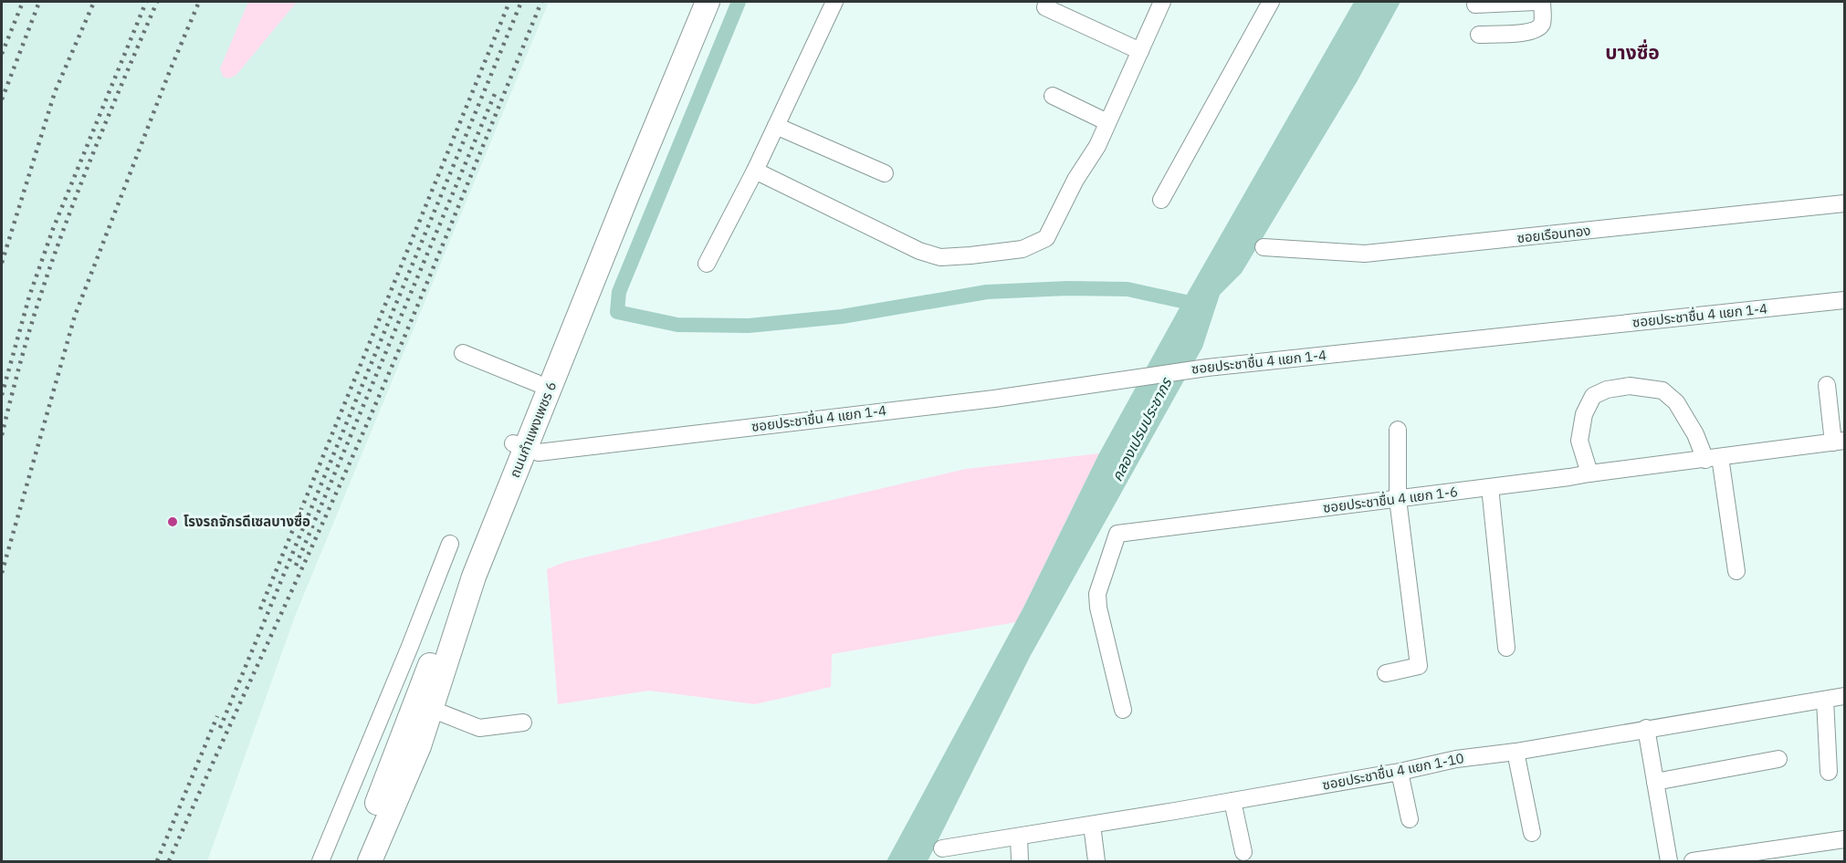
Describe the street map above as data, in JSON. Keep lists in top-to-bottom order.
{
  "streets": {
    "street": [
      "ซอยเรือนทอง",
      "ซอยประชาชื่น 4 แยก 1-4",
      "ถนนกำแพงเพชร 6",
      "ซอยประชาชื่น 4 แยก 1-6",
      "ซอยประชาชื่น 4 แยก 1-10"
    ]
  },
  "crossings": [
    ["ซอยประชาชื่น 4 แยก 1-4", "ถนนกำแพงเพชร 6"]
  ],
  "districts": ["บางซื่อ"],
  "water": ["คลองเปรมประชากร"],
  "places": ["โรงรถจักรดีเซลบางซื่อ"]
}
